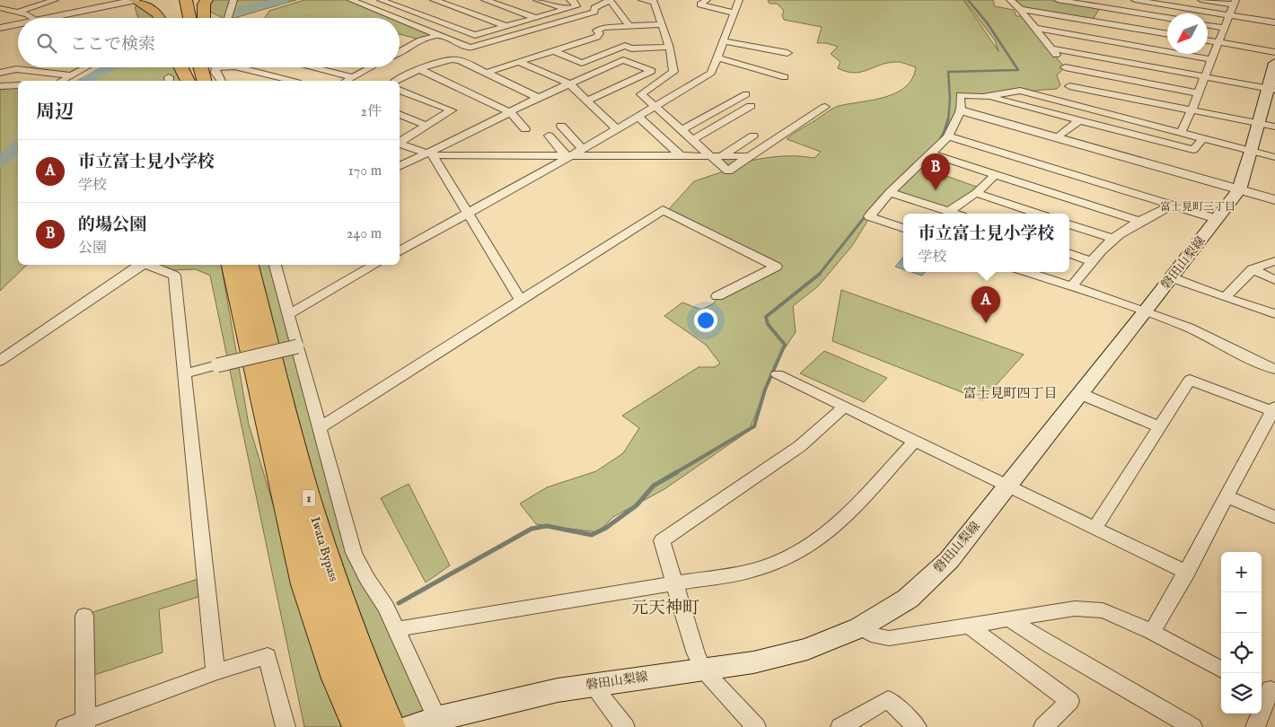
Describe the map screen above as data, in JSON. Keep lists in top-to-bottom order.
{
  "streets": {
    "highway": ["1", "Iwata Bypass"],
    "main road": ["磐田山梨線"]
  },
  "districts": ["富士見町三丁目", "富士見町四丁目", "元天神町"],
  "north": "bottom left",
  "page": {
    "search": "ここで検索",
    "heading": ["周辺", "2件"],
    "list": [
      {
        "mark": "A",
        "name": "市立富士見小学校",
        "note": "学校",
        "value": "170 m"
      },
      {
        "mark": "B",
        "name": "的場公園",
        "note": "公園",
        "value": "240 m"
      }
    ],
    "pins": ["B", "A"],
    "popup": ["市立富士見小学校", "学校"],
    "map_buttons": ["+", "−"]
  }
}
